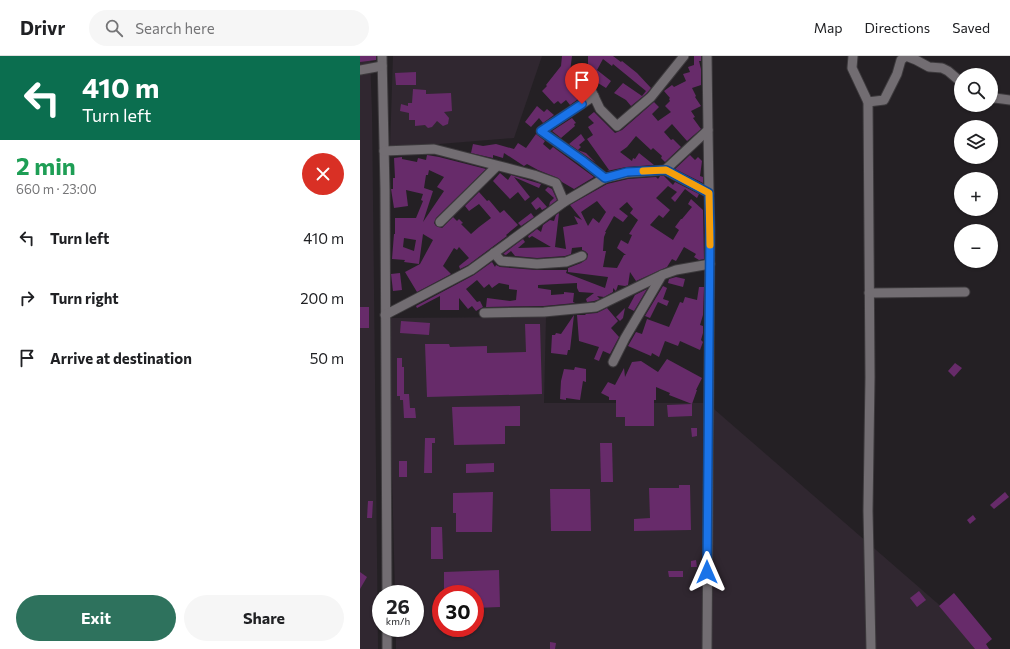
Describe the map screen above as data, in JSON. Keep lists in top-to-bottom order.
{
  "page": {
    "header": "Drivr",
    "search": "Search here",
    "nav": ["Map", "Directions", "Saved"],
    "turn": ["410 m", "Turn left"],
    "map_buttons": ["+", "−"],
    "heading": ["2 min", "660 m · 23:00"],
    "list": [
      {
        "name": "Turn left",
        "value": "410 m"
      },
      {
        "name": "Turn right",
        "value": "200 m"
      },
      {
        "name": "Arrive at destination",
        "value": "50 m"
      }
    ],
    "speed": "26 km/h",
    "limit": "30",
    "buttons": ["Exit", "Share"]
  }
}
